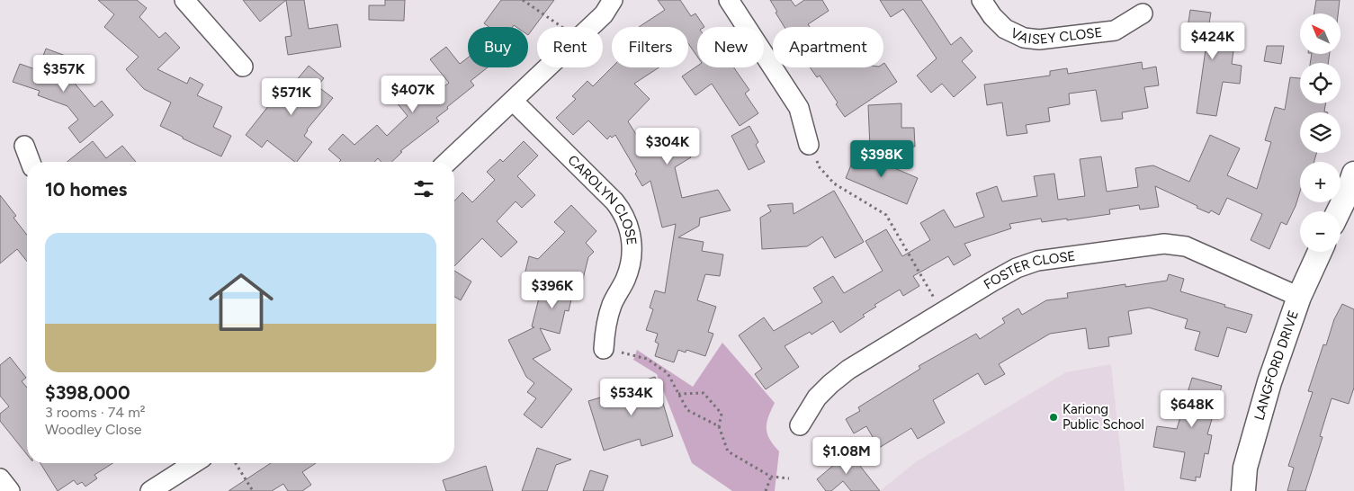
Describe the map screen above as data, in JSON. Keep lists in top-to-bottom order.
{
  "streets": {
    "street": [
      "VAISEY CLOSE",
      "CAROLYN CLOSE",
      "FOSTER CLOSE",
      "LANGFORD DRIVE"
    ]
  },
  "crossings": [
    ["FOSTER CLOSE", "LANGFORD DRIVE"]
  ],
  "places": ["Kariong Public School"],
  "north": "top left",
  "page": {
    "map_buttons": ["+", "−"],
    "price": [
      "$424K",
      "$357K",
      "$407K",
      "$571K",
      "$304K",
      "$398K",
      "$396K",
      "$534K",
      "$648K",
      "$1.08M"
    ],
    "chip": [
      "Buy",
      "Rent",
      "Filters",
      "New",
      "Apartment"
    ],
    "heading": "10 homes",
    "list": [
      {
        "name": "$398,000",
        "note": "3 rooms · 74 m² · Woodley Close"
      }
    ]
  }
}
